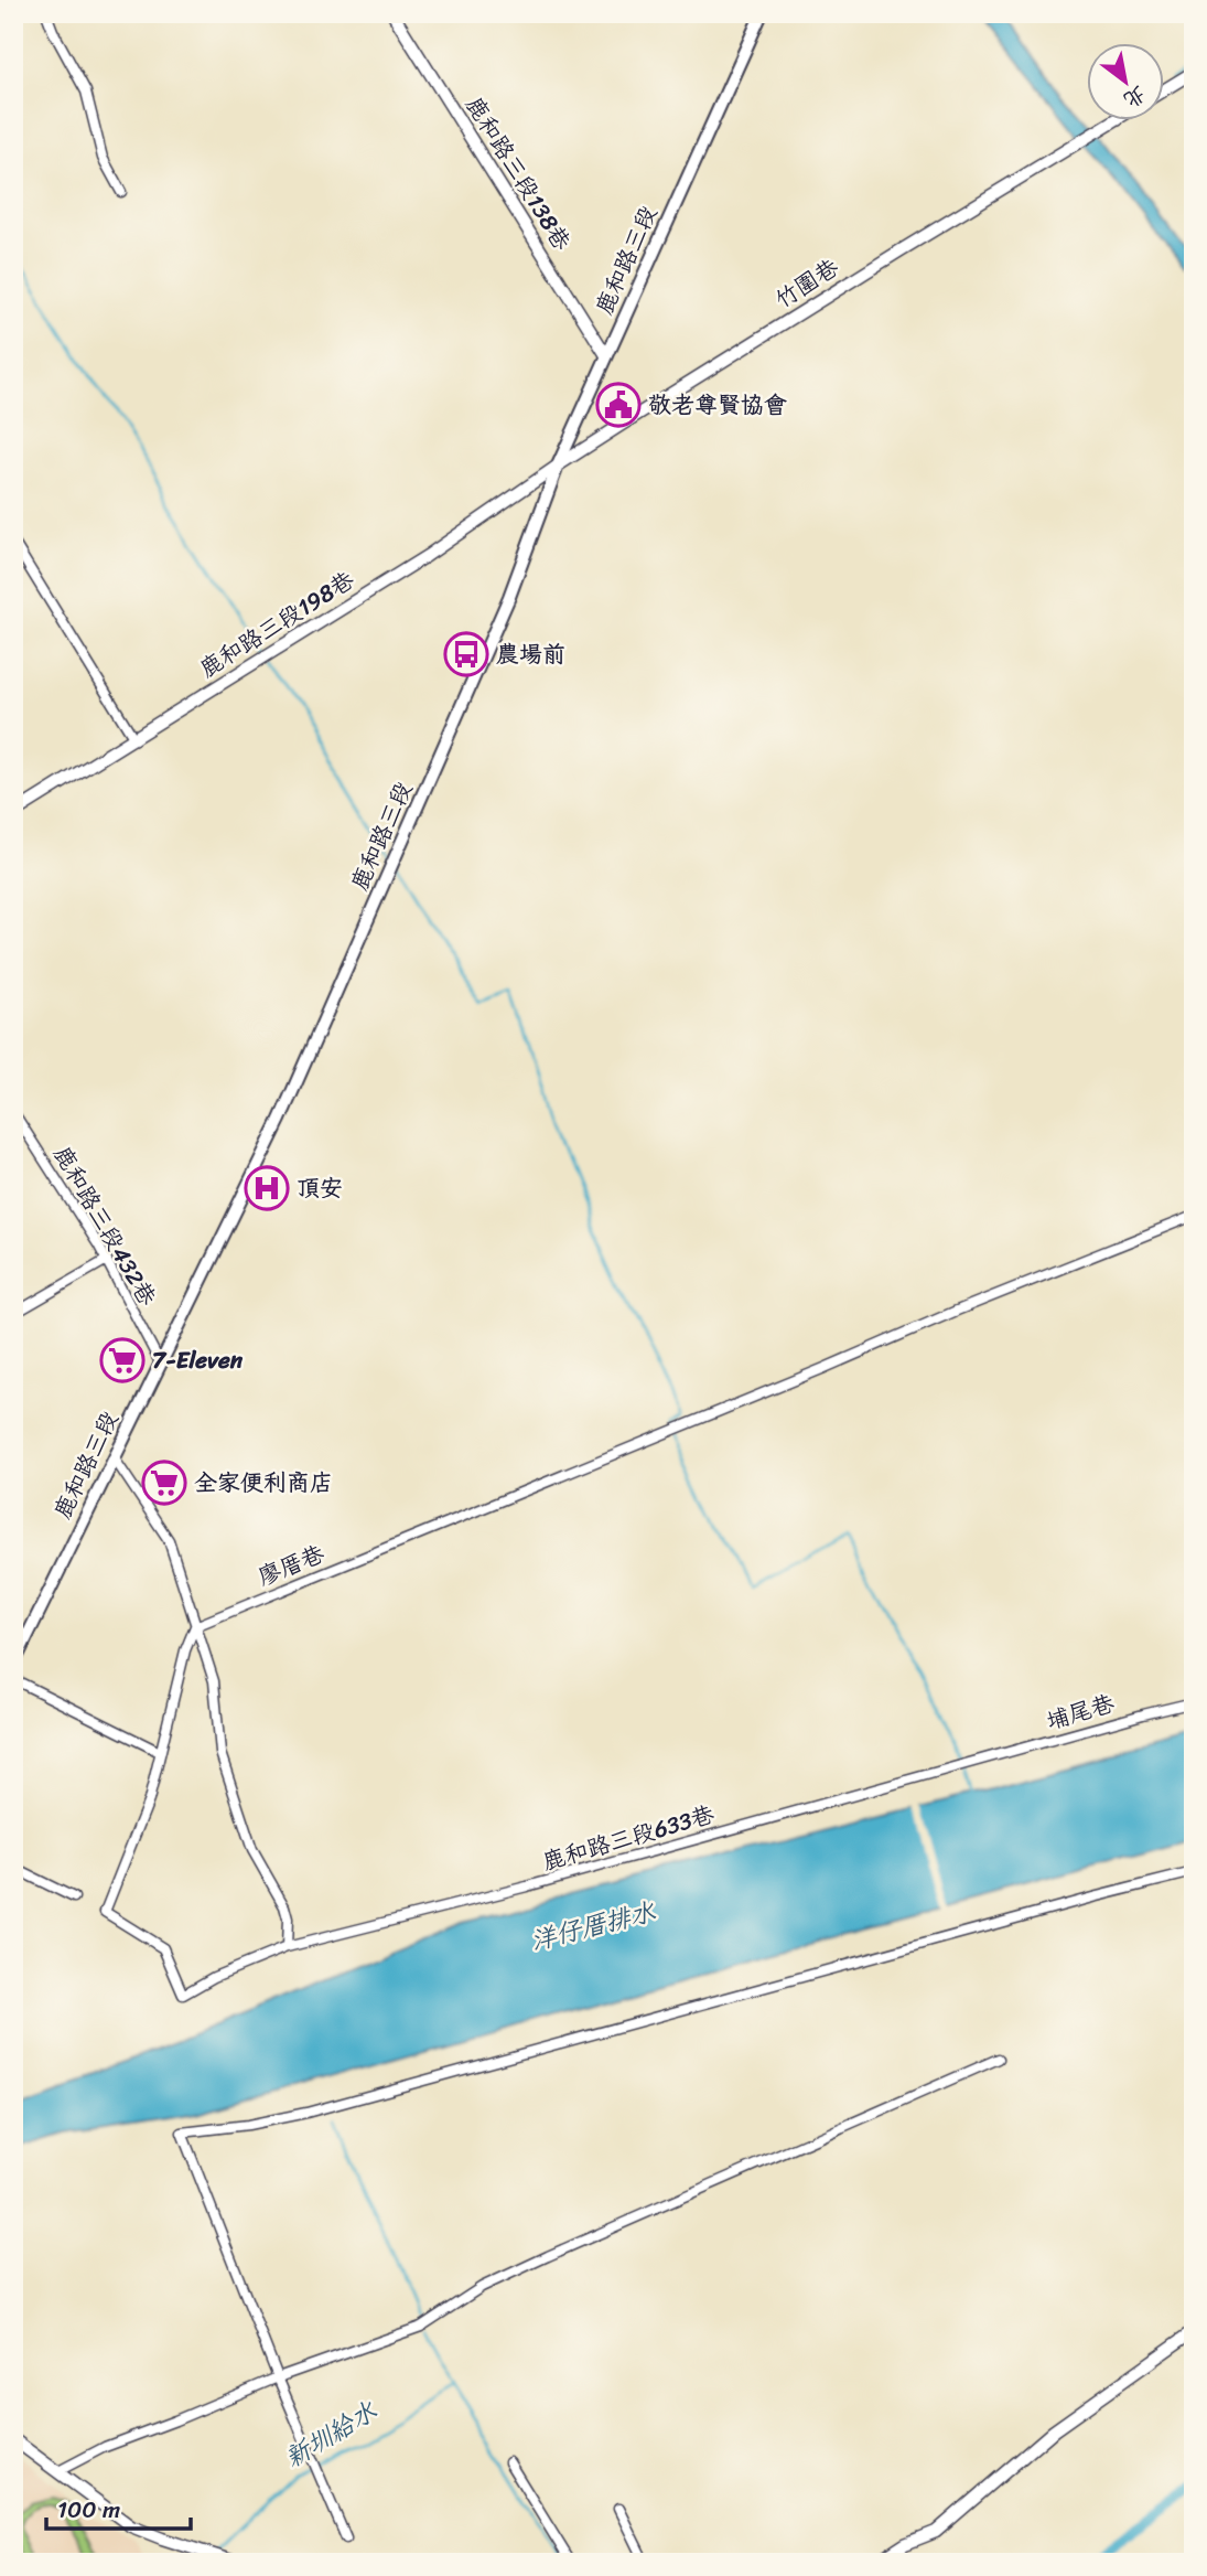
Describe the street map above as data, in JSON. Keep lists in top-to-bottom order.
{
  "streets": {
    "main road": ["鹿和路三段"],
    "street": [
      "鹿和路三段138巷",
      "竹圍巷",
      "鹿和路三段198巷",
      "鹿和路三段432巷",
      "廖厝巷",
      "埔尾巷",
      "鹿和路三段633巷"
    ]
  },
  "crossings": [
    ["鹿和路三段138巷", "鹿和路三段"],
    ["鹿和路三段", "竹圍巷"],
    ["鹿和路三段", "鹿和路三段198巷"],
    ["鹿和路三段", "鹿和路三段432巷"],
    ["竹圍巷", "鹿和路三段198巷"],
    ["埔尾巷", "鹿和路三段633巷"]
  ],
  "water": ["洋仔厝排水", "新圳給水"],
  "places": {
    "public building": ["敬老尊賢協會"],
    "bus stop": ["農場前"],
    "hospital": ["頂安"],
    "supermarket": ["7-Eleven", "全家便利商店"]
  },
  "scale_bar": "100 m",
  "north": "bottom right"
}
